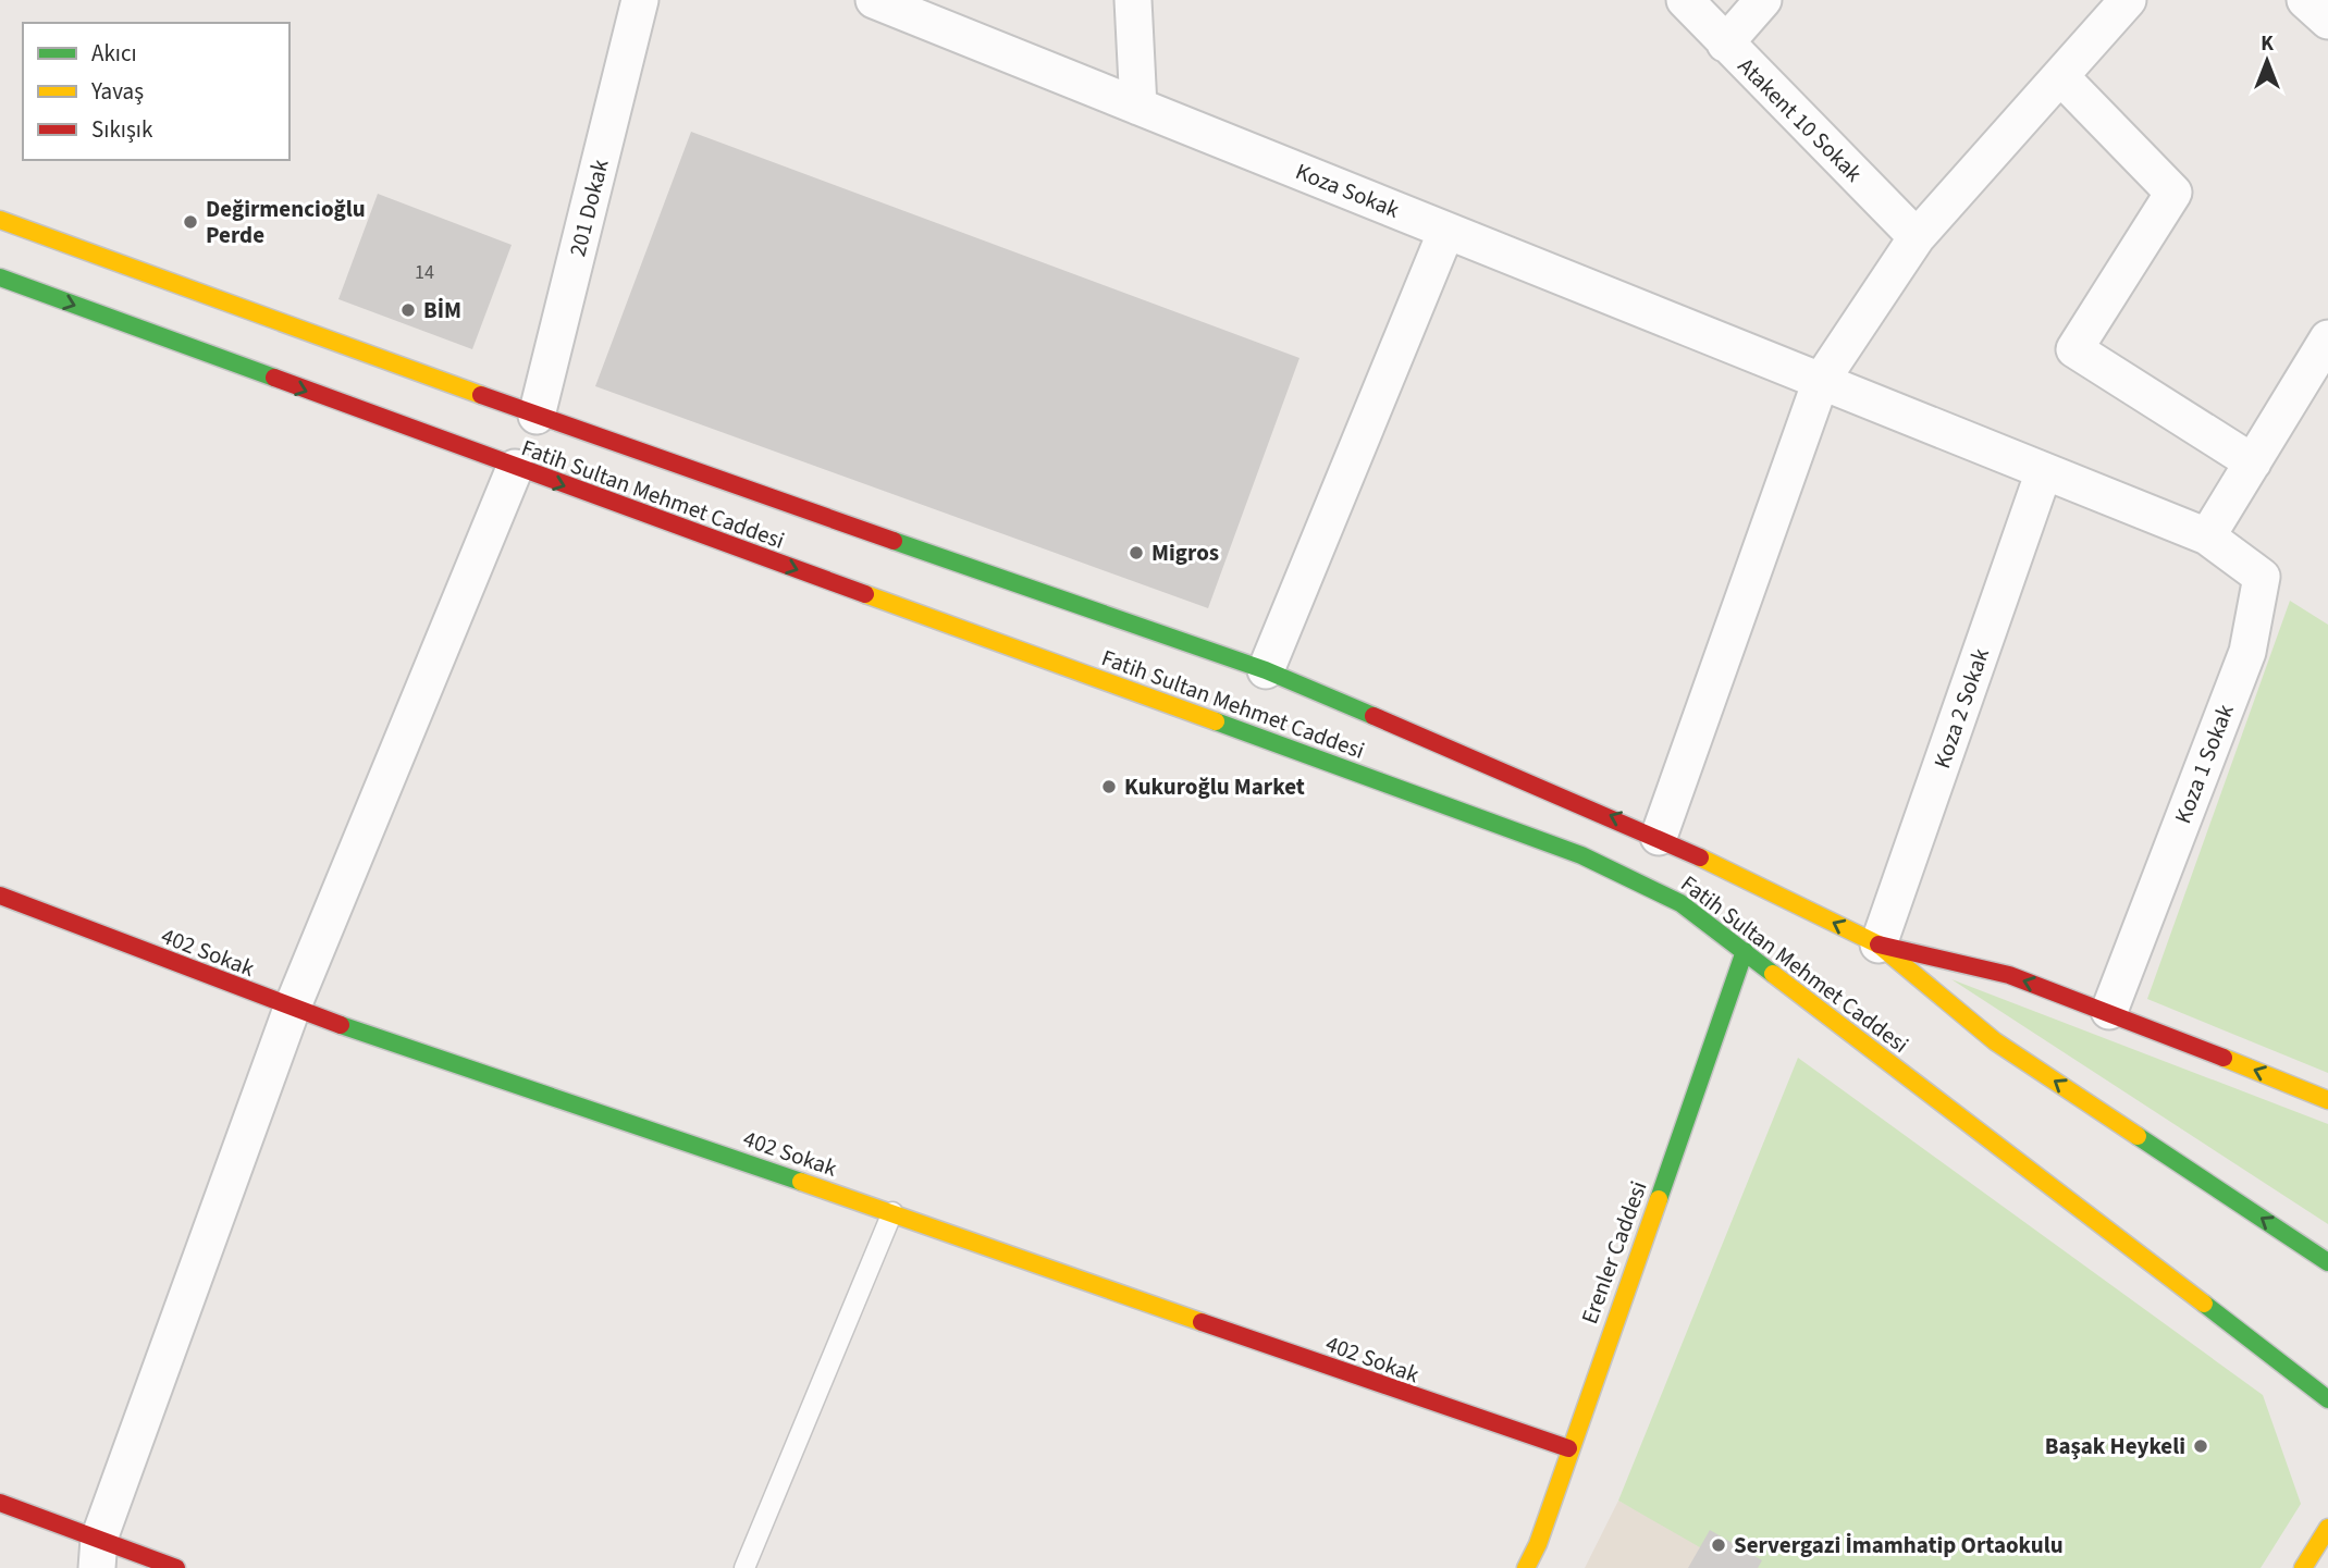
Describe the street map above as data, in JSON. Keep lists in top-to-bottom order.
{
  "streets": {
    "main road": ["Fatih Sultan Mehmet Caddesi", "402 Sokak", "Erenler Caddesi"],
    "street": [
      "Atakent 10 Sokak",
      "Koza Sokak",
      "201 Dokak",
      "Koza 2 Sokak",
      "Koza 1 Sokak"
    ]
  },
  "crossings": [
    ["Koza Sokak", "Koza 2 Sokak"],
    ["Koza Sokak", "Koza 1 Sokak"],
    ["201 Dokak", "Fatih Sultan Mehmet Caddesi"],
    ["Fatih Sultan Mehmet Caddesi", "Koza 2 Sokak"],
    ["Fatih Sultan Mehmet Caddesi", "Erenler Caddesi"],
    ["402 Sokak", "Erenler Caddesi"]
  ],
  "places": [
    "Değirmencioğlu Perde",
    "BİM",
    "Migros",
    "Kukuroğlu Market",
    "Başak Heykeli",
    "Servergazi İmamhatip Ortaokulu"
  ],
  "house_numbers": ["14"],
  "legend": ["Akıcı", "Yavaş", "Sıkışık"],
  "north": "top"
}
